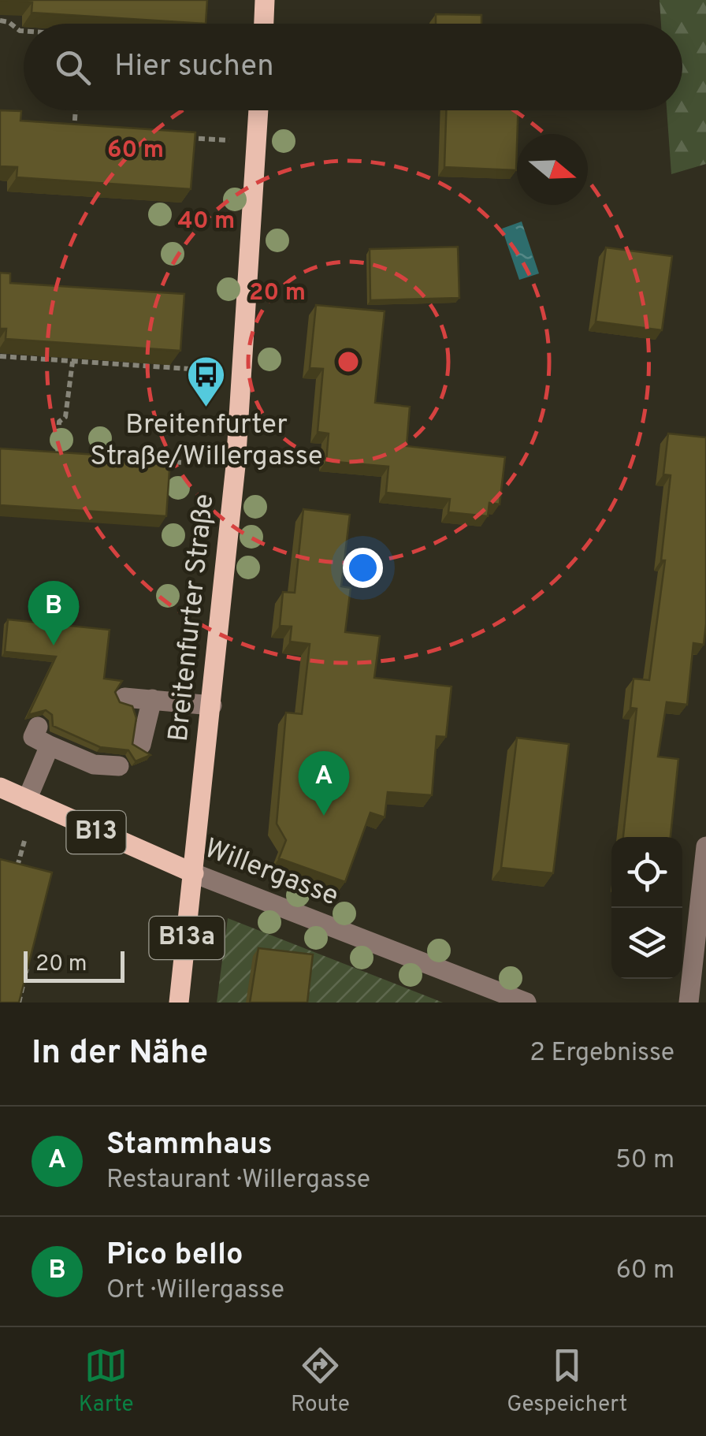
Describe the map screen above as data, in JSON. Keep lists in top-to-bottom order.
{
  "streets": {
    "main road": [
      "Breitenfurter Straße",
      "B13",
      "Willergasse",
      "B13a"
    ]
  },
  "crossings": [
    ["Breitenfurter Straße", "Willergasse"]
  ],
  "places": {
    "bus stop": ["Breitenfurter Straße/Willergasse"]
  },
  "scale_bar": "20 m",
  "north": "right",
  "page": {
    "search": "Hier suchen",
    "pins": ["B", "A"],
    "scale": "20 m",
    "heading": ["In der Nähe", "2 Ergebnisse"],
    "list": [
      {
        "mark": "A",
        "name": "Stammhaus",
        "note": "Restaurant · Willergasse",
        "value": "50 m"
      },
      {
        "mark": "B",
        "name": "Pico bello",
        "note": "Ort · Willergasse",
        "value": "60 m"
      }
    ],
    "nav": ["Karte", "Route", "Gespeichert"]
  },
  "rings": ["60 m", "40 m", "20 m"]
}
